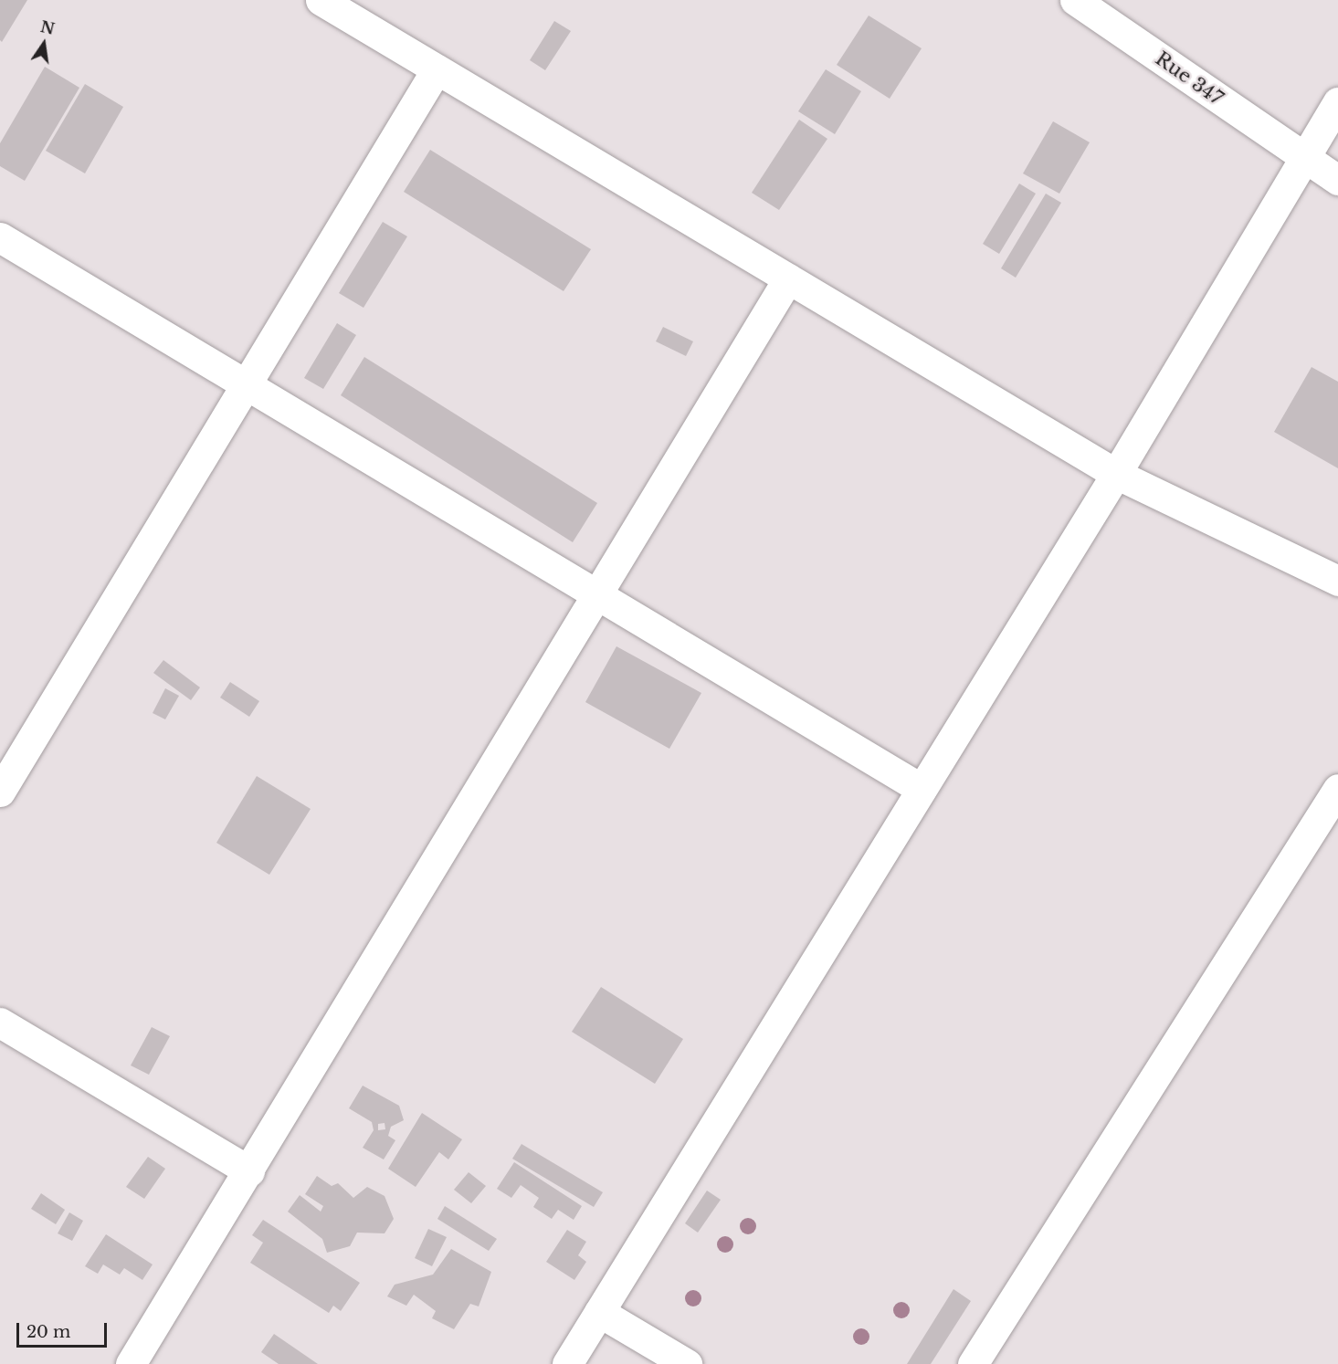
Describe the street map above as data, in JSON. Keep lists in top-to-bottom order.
{
  "streets": {
    "street": ["Rue 347"]
  },
  "scale_bar": "20 m",
  "north": "top"
}
